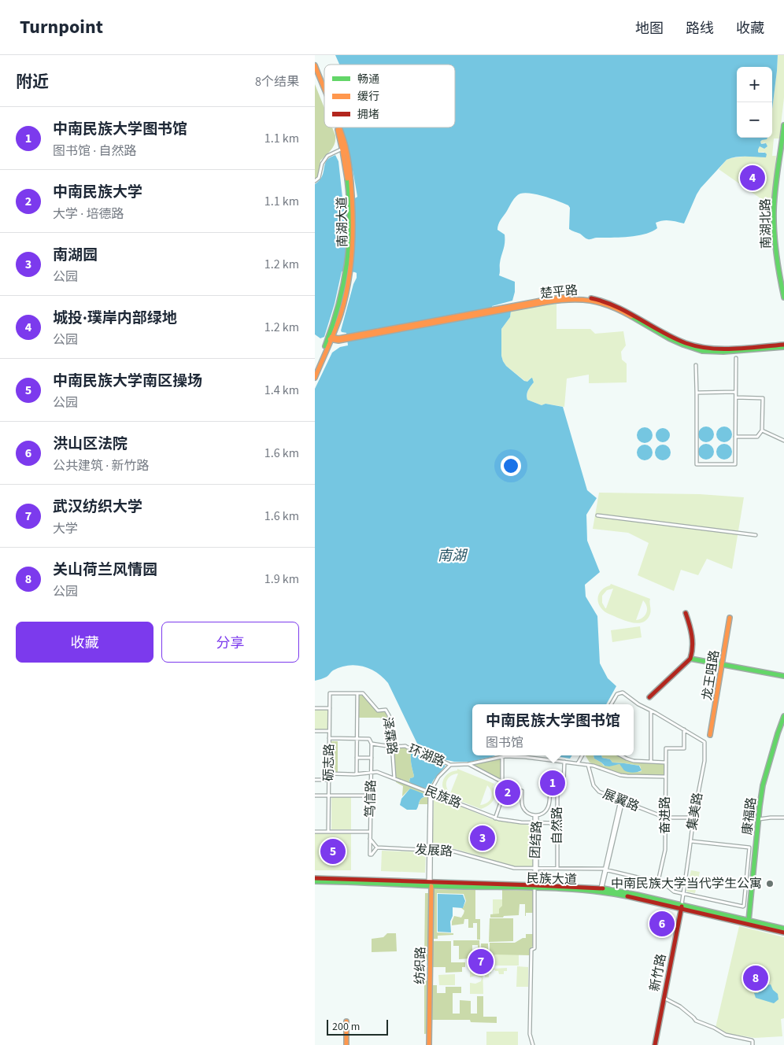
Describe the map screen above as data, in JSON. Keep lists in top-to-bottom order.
{
  "streets": {
    "main road": [
      "南湖大道",
      "南湖北路",
      "楚平路",
      "龙王咀路",
      "康福路",
      "民族大道",
      "纺织路",
      "新竹路"
    ],
    "street": [
      "泽霖路",
      "环湖路",
      "砺志路",
      "民族路",
      "笃信路",
      "展翼路",
      "集美路",
      "奋进路",
      "自然路",
      "团结路",
      "发展路"
    ]
  },
  "crossings": [
    ["南湖大道", "楚平路"],
    ["泽霖路", "环湖路"],
    ["泽霖路", "砺志路"],
    ["泽霖路", "民族路"],
    ["环湖路", "笃信路"],
    ["环湖路", "展翼路"],
    ["环湖路", "奋进路"],
    ["环湖路", "自然路"],
    ["砺志路", "民族路"],
    ["民族路", "笃信路"],
    ["民族路", "自然路"],
    ["民族路", "团结路"],
    ["笃信路", "发展路"],
    ["展翼路", "集美路"],
    ["展翼路", "奋进路"],
    ["集美路", "奋进路"],
    ["集美路", "民族大道"],
    ["集美路", "新竹路"],
    ["奋进路", "发展路"],
    ["康福路", "民族大道"],
    ["自然路", "发展路"],
    ["团结路", "发展路"],
    ["团结路", "民族大道"],
    ["民族大道", "纺织路"],
    ["民族大道", "新竹路"]
  ],
  "water": ["南湖"],
  "places": ["中南民族大学当代学生公寓"],
  "legend": ["畅通", "缓行", "拥堵"],
  "scale_bar": "200 m",
  "page": {
    "header": "Turnpoint",
    "nav": ["地图", "路线", "收藏"],
    "heading": ["附近", "8个结果"],
    "map_buttons": ["+", "−"],
    "list": [
      {
        "mark": "1",
        "name": "中南民族大学图书馆",
        "note": "图书馆 · 自然路",
        "value": "1.1 km"
      },
      {
        "mark": "2",
        "name": "中南民族大学",
        "note": "大学 · 培德路",
        "value": "1.1 km"
      },
      {
        "mark": "3",
        "name": "南湖园",
        "note": "公园",
        "value": "1.2 km"
      },
      {
        "mark": "4",
        "name": "城投·璞岸内部绿地",
        "note": "公园",
        "value": "1.2 km"
      },
      {
        "mark": "5",
        "name": "中南民族大学南区操场",
        "note": "公园",
        "value": "1.4 km"
      },
      {
        "mark": "6",
        "name": "洪山区法院",
        "note": "公共建筑 · 新竹路",
        "value": "1.6 km"
      },
      {
        "mark": "7",
        "name": "武汉纺织大学",
        "note": "大学",
        "value": "1.6 km"
      },
      {
        "mark": "8",
        "name": "关山荷兰风情园",
        "note": "公园",
        "value": "1.9 km"
      }
    ],
    "pins": [
      "4",
      "1",
      "2",
      "3",
      "5",
      "6",
      "7",
      "8"
    ],
    "buttons": ["收藏", "分享"],
    "popup": ["中南民族大学图书馆", "图书馆"],
    "scale": "200 m"
  }
}
